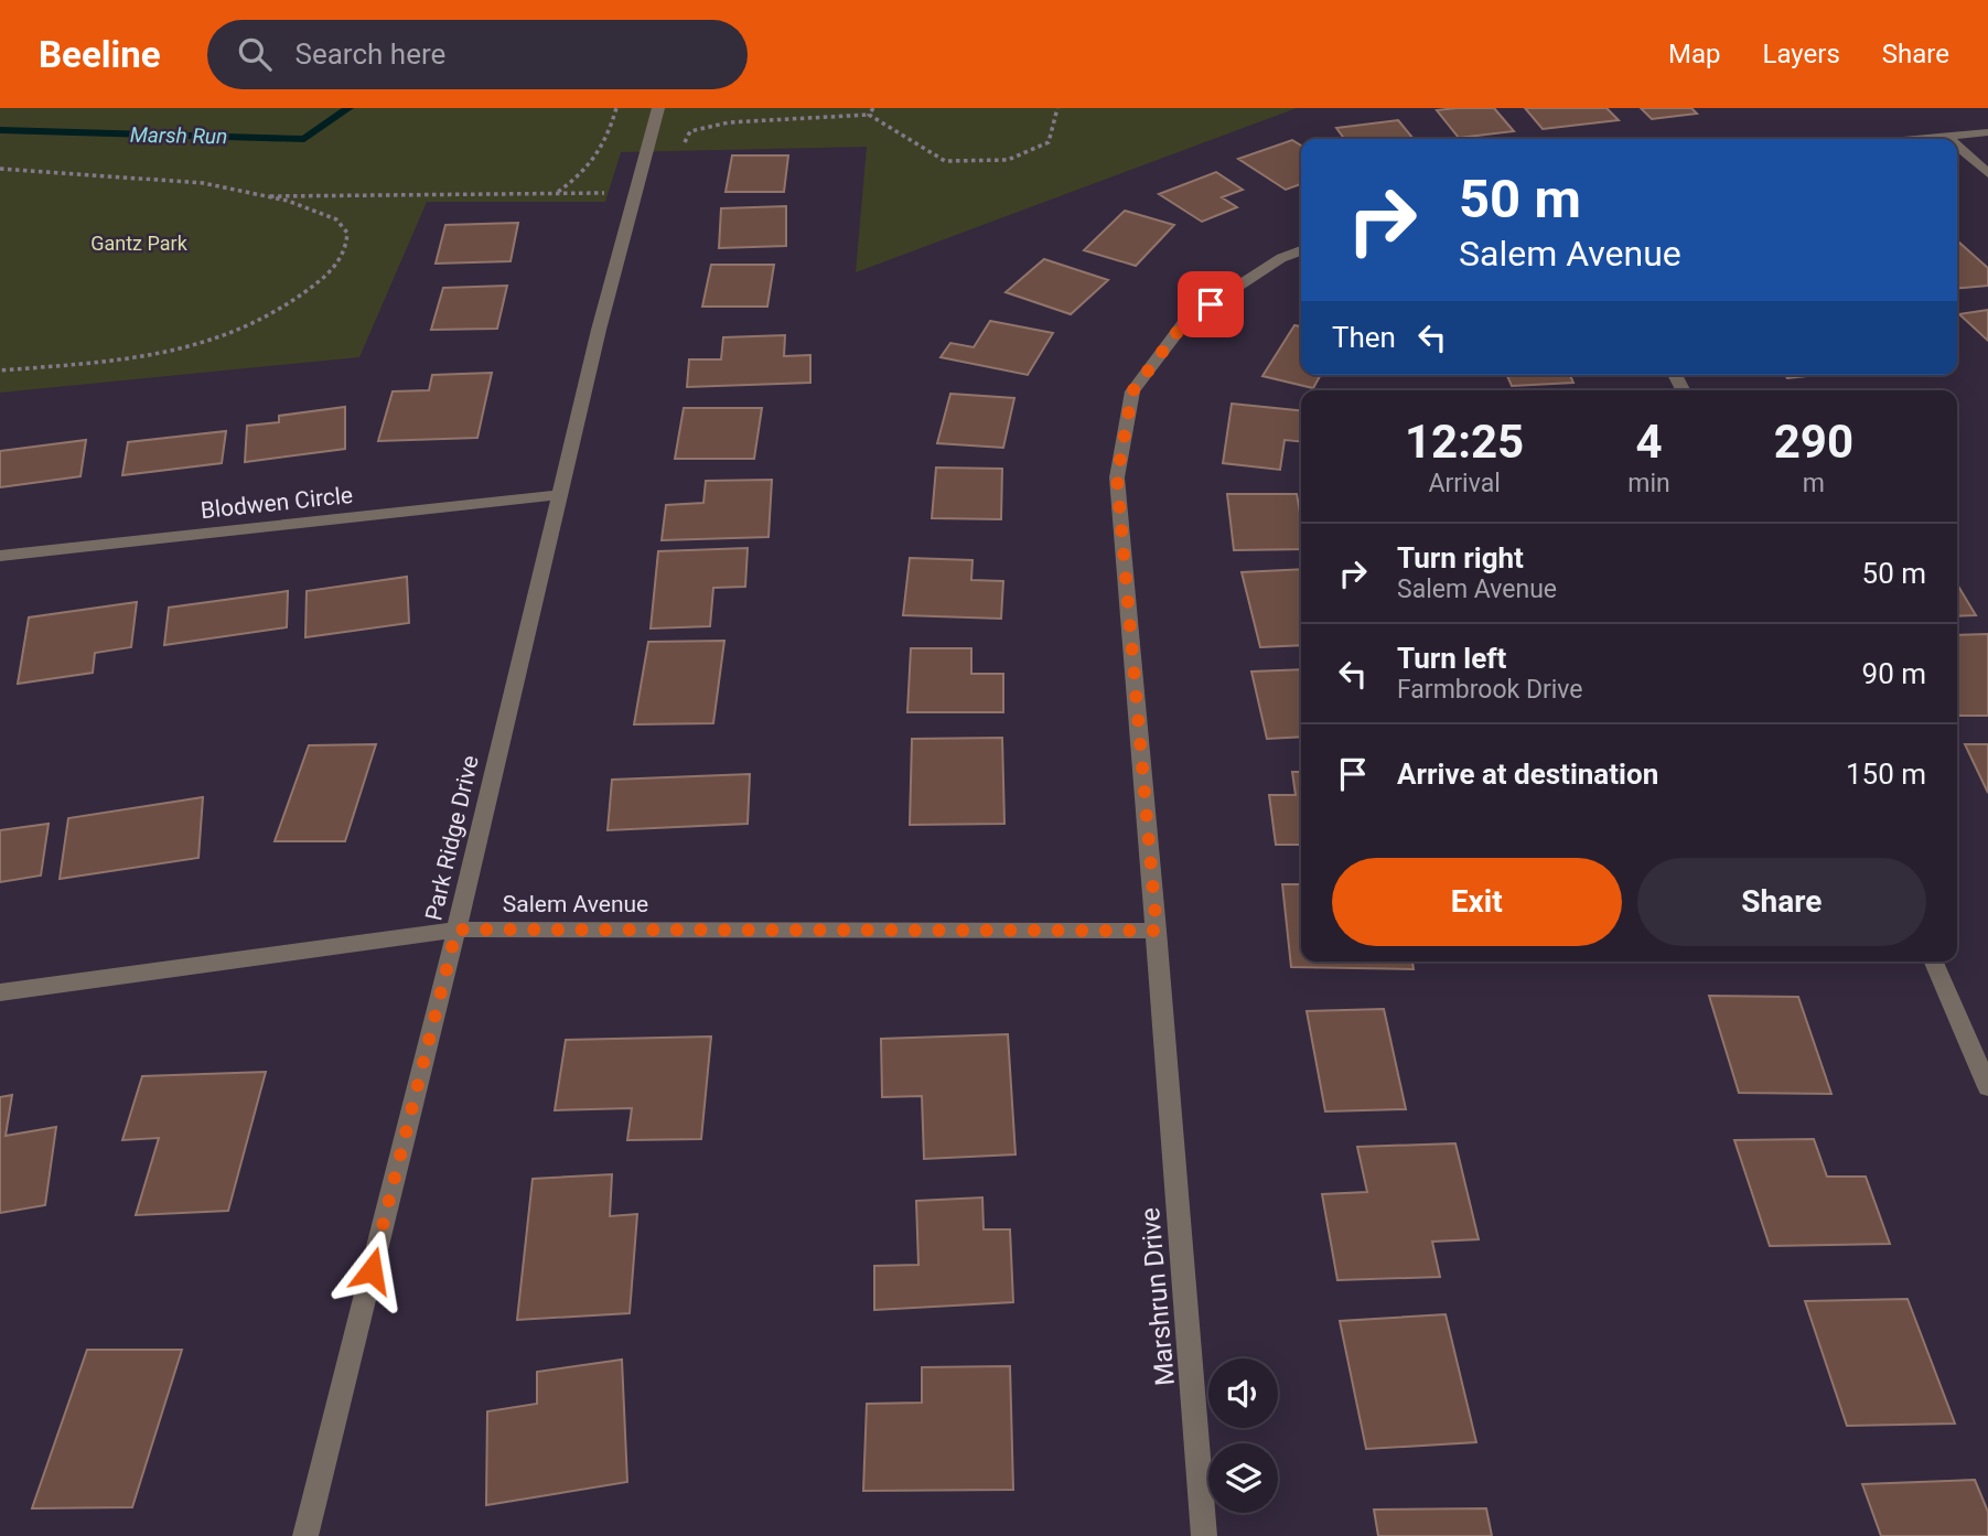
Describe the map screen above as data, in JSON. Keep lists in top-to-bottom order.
{
  "streets": {
    "street": [
      "Blodwen Circle",
      "Park Ridge Drive",
      "Salem Avenue",
      "Marshrun Drive"
    ]
  },
  "crossings": [
    ["Blodwen Circle", "Park Ridge Drive"],
    ["Park Ridge Drive", "Salem Avenue"],
    ["Salem Avenue", "Marshrun Drive"]
  ],
  "water": ["Marsh Run"],
  "parks": ["Gantz Park"],
  "page": {
    "header": "Beeline",
    "search": "Search here",
    "nav": ["Map", "Layers", "Share"],
    "turn": ["50 m", "Salem Avenue"],
    "then": "Then",
    "eta": [
      "12:25",
      "Arrival",
      "4",
      "min",
      "290",
      "m"
    ],
    "list": [
      {
        "name": "Turn right",
        "note": "Salem Avenue",
        "value": "50 m"
      },
      {
        "name": "Turn left",
        "note": "Farmbrook Drive",
        "value": "90 m"
      },
      {
        "name": "Arrive at destination",
        "value": "150 m"
      }
    ],
    "buttons": ["Exit", "Share"]
  }
}
